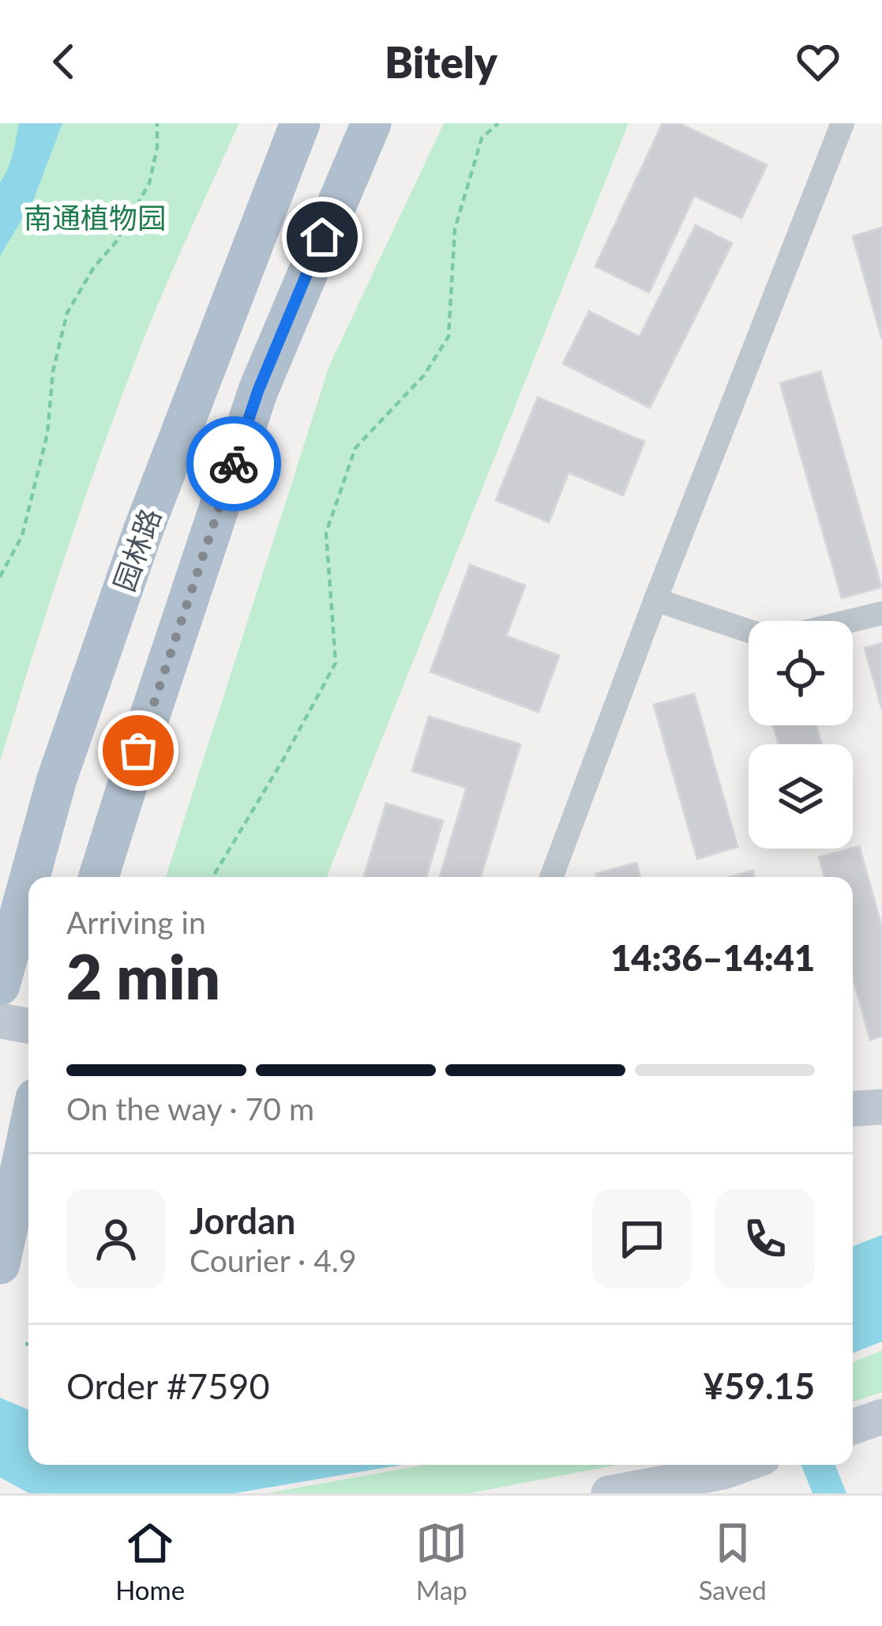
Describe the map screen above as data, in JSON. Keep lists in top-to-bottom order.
{
  "streets": {
    "main road": ["园林路"]
  },
  "parks": ["南通植物园"],
  "page": {
    "header": "Bitely",
    "heading": ["2 min", "Arriving in", "14:36–14:41"],
    "panel": [
      "Jordan",
      "Courier · 4.9",
      "Order #7590",
      "¥59.15"
    ],
    "bar": "On the way · 70 m",
    "tabs": ["Home", "Map", "Saved"]
  }
}
